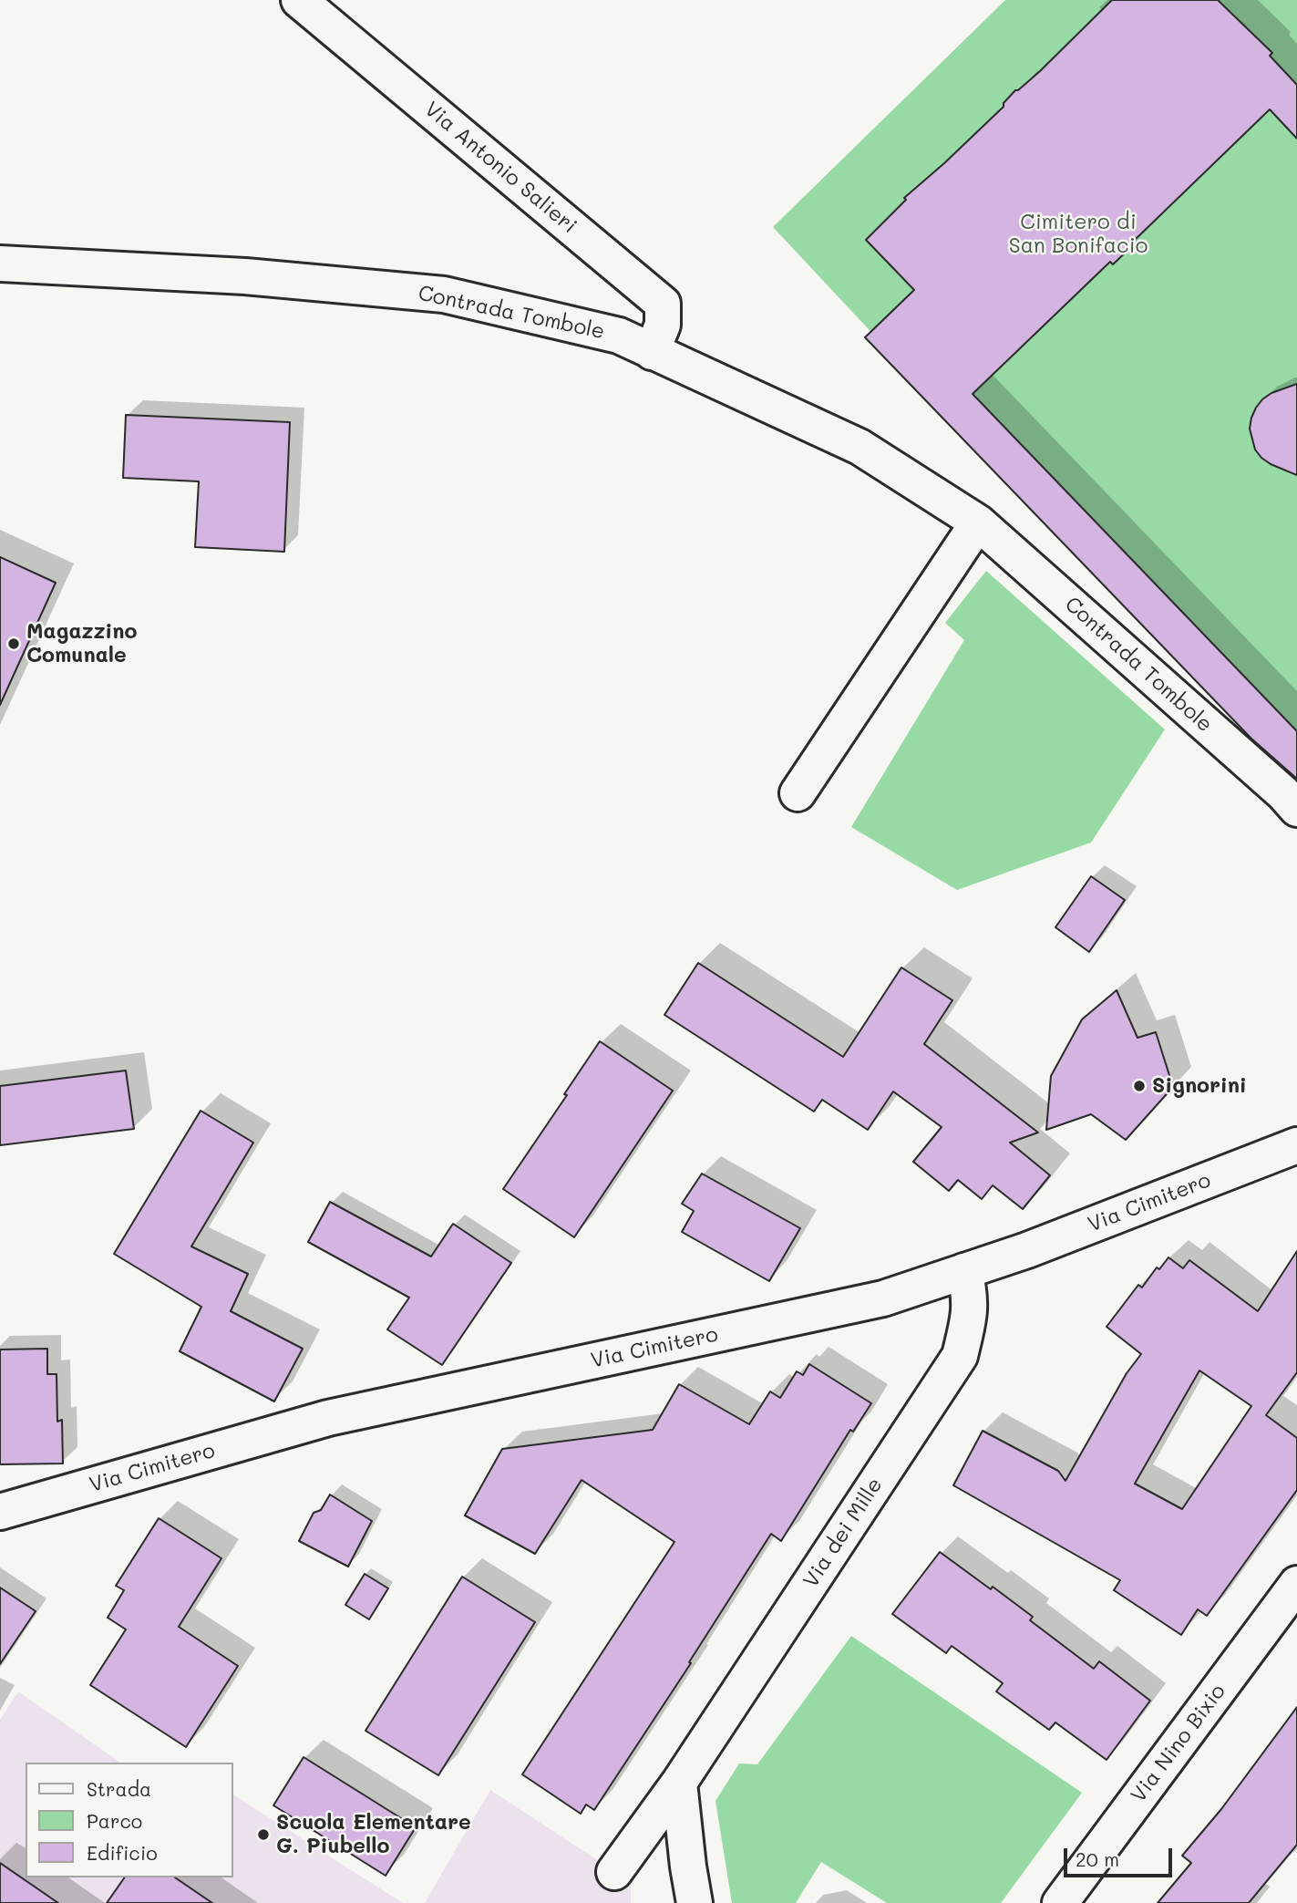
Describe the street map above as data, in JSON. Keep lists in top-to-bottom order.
{
  "streets": {
    "street": [
      "Via Antonio Salieri",
      "Contrada Tombole",
      "Via Cimitero",
      "Via dei Mille",
      "Via Nino Bixio"
    ]
  },
  "crossings": [
    ["Via Antonio Salieri", "Contrada Tombole"],
    ["Via Cimitero", "Via dei Mille"]
  ],
  "parks": ["Cimitero di San Bonifacio"],
  "places": ["Magazzino Comunale", "Signorini", "Scuola Elementare G. Piubello"],
  "legend": ["Strada", "Parco", "Edificio"],
  "scale_bar": "20 m"
}
